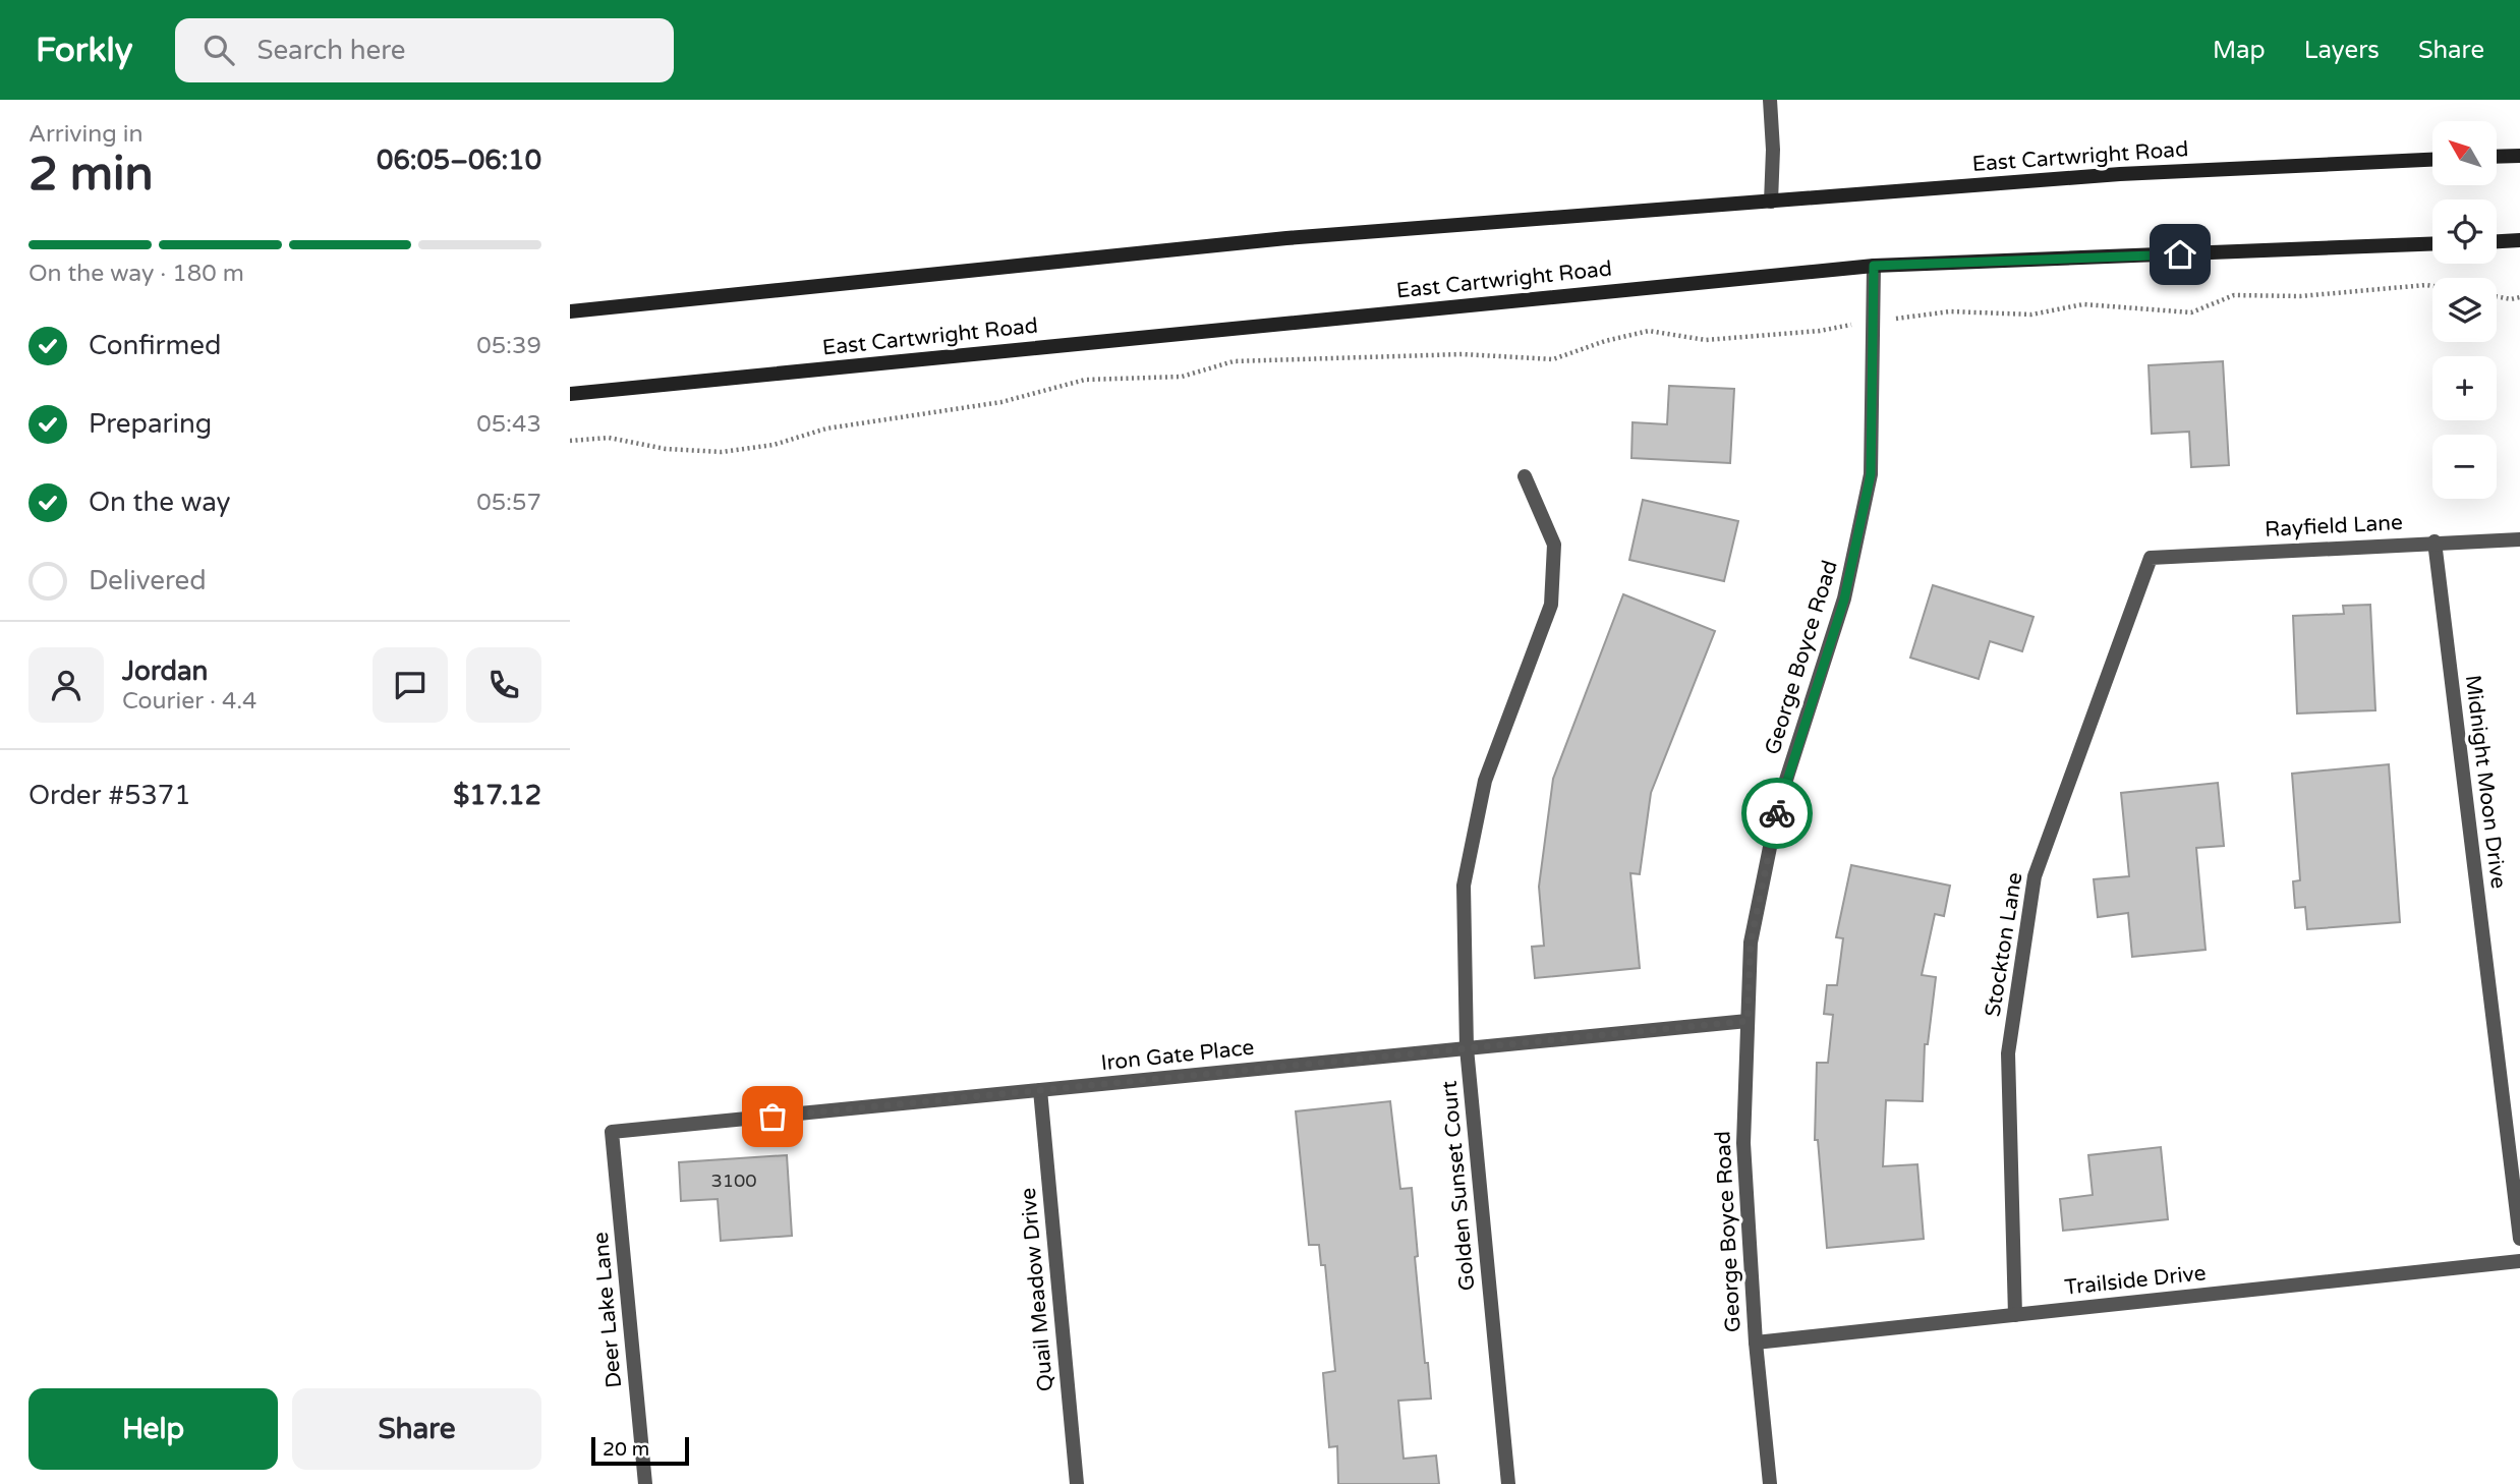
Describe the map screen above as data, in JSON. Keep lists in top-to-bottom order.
{
  "streets": {
    "main road": ["East Cartwright Road"],
    "street": [
      "Rayfield Lane",
      "George Boyce Road",
      "Midnight Moon Drive",
      "Stockton Lane",
      "Iron Gate Place",
      "Golden Sunset Court",
      "Trailside Drive",
      "Quail Meadow Drive",
      "Deer Lake Lane"
    ]
  },
  "crossings": [
    ["East Cartwright Road", "George Boyce Road"],
    ["Rayfield Lane", "Midnight Moon Drive"],
    ["Rayfield Lane", "Stockton Lane"],
    ["George Boyce Road", "Iron Gate Place"],
    ["George Boyce Road", "Trailside Drive"],
    ["Stockton Lane", "Trailside Drive"],
    ["Iron Gate Place", "Golden Sunset Court"],
    ["Iron Gate Place", "Quail Meadow Drive"],
    ["Iron Gate Place", "Deer Lake Lane"]
  ],
  "house_numbers": ["3100"],
  "scale_bar": "20 m",
  "north": "top left",
  "page": {
    "header": "Forkly",
    "search": "Search here",
    "nav": ["Map", "Layers", "Share"],
    "heading": ["2 min", "Arriving in", "06:05–06:10"],
    "panel": [
      "Jordan",
      "Courier · 4.4",
      "Order #5371",
      "$17.12"
    ],
    "map_buttons": ["+", "−"],
    "bar": "On the way · 180 m",
    "list": [
      ["Confirmed", "05:39"],
      ["Preparing", "05:43"],
      ["On the way", "05:57"],
      "Delivered"
    ],
    "buttons": ["Help", "Share"],
    "scale": "20 m"
  }
}
